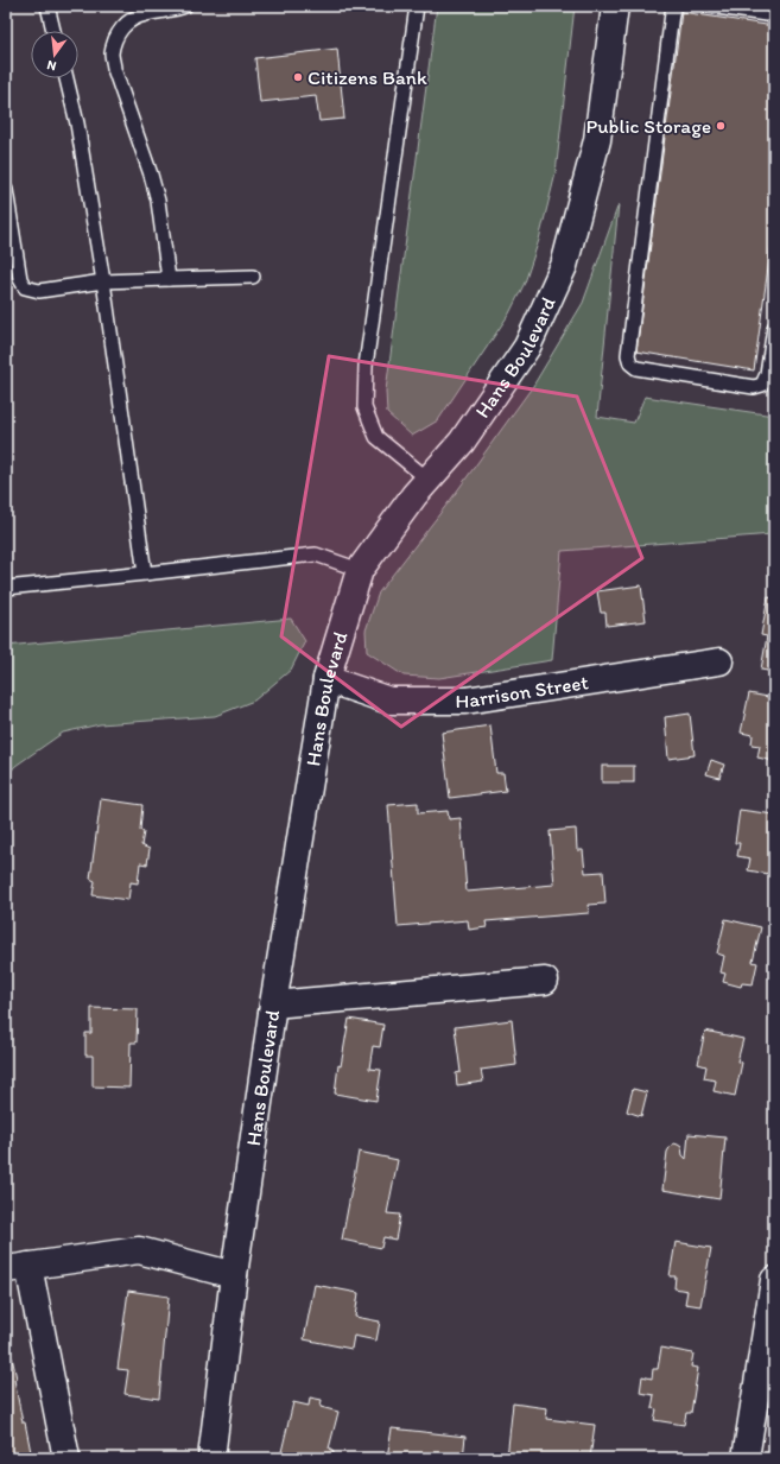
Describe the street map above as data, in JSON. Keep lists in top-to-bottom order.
{
  "streets": {
    "street": ["Hans Boulevard", "Harrison Street"]
  },
  "crossings": [
    ["Hans Boulevard", "Harrison Street"]
  ],
  "places": ["Citizens Bank", "Public Storage"],
  "north": "bottom"
}
